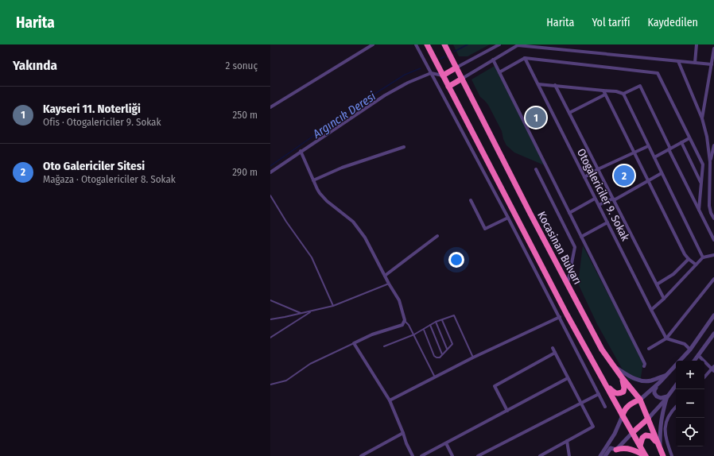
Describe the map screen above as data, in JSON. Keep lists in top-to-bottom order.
{
  "streets": {
    "highway": ["Kocasinan Bulvarı"],
    "street": ["Otogalericiler 9. Sokak"]
  },
  "water": ["Argıncık Deresi"],
  "page": {
    "header": "Harita",
    "nav": ["Harita", "Yol tarifi", "Kaydedilen"],
    "heading": ["Yakında", "2 sonuç"],
    "list": [
      {
        "mark": "1",
        "name": "Kayseri 11. Noterliği",
        "note": "Ofis · Otogalericiler 9. Sokak",
        "value": "250 m"
      },
      {
        "mark": "2",
        "name": "Oto Galericiler Sitesi",
        "note": "Mağaza · Otogalericiler 8. Sokak",
        "value": "290 m"
      }
    ],
    "pins": ["1", "2"],
    "map_buttons": ["+", "−"]
  }
}
